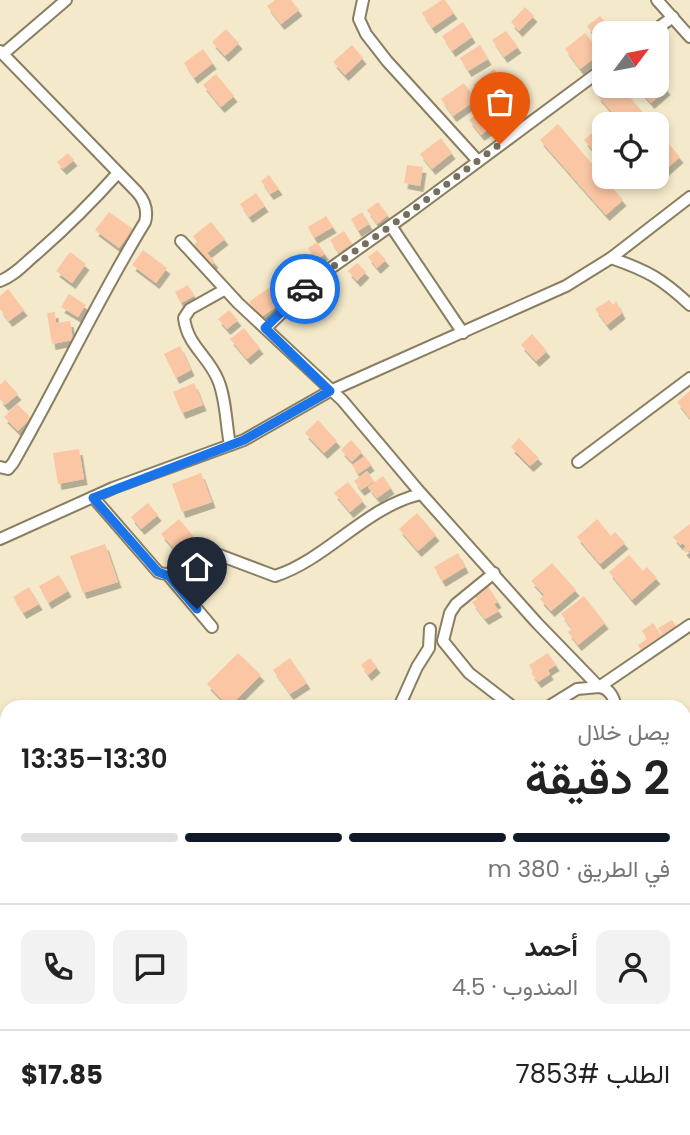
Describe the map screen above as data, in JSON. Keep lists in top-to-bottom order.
{
  "north": "top right",
  "page": {
    "heading": ["2 دقيقة", "يصل خلال", "13:30–13:35"],
    "panel": [
      "أحمد",
      "المندوب · 4.5",
      "الطلب #7853",
      "$17.85"
    ],
    "bar": "في الطريق · 380 m"
  }
}
